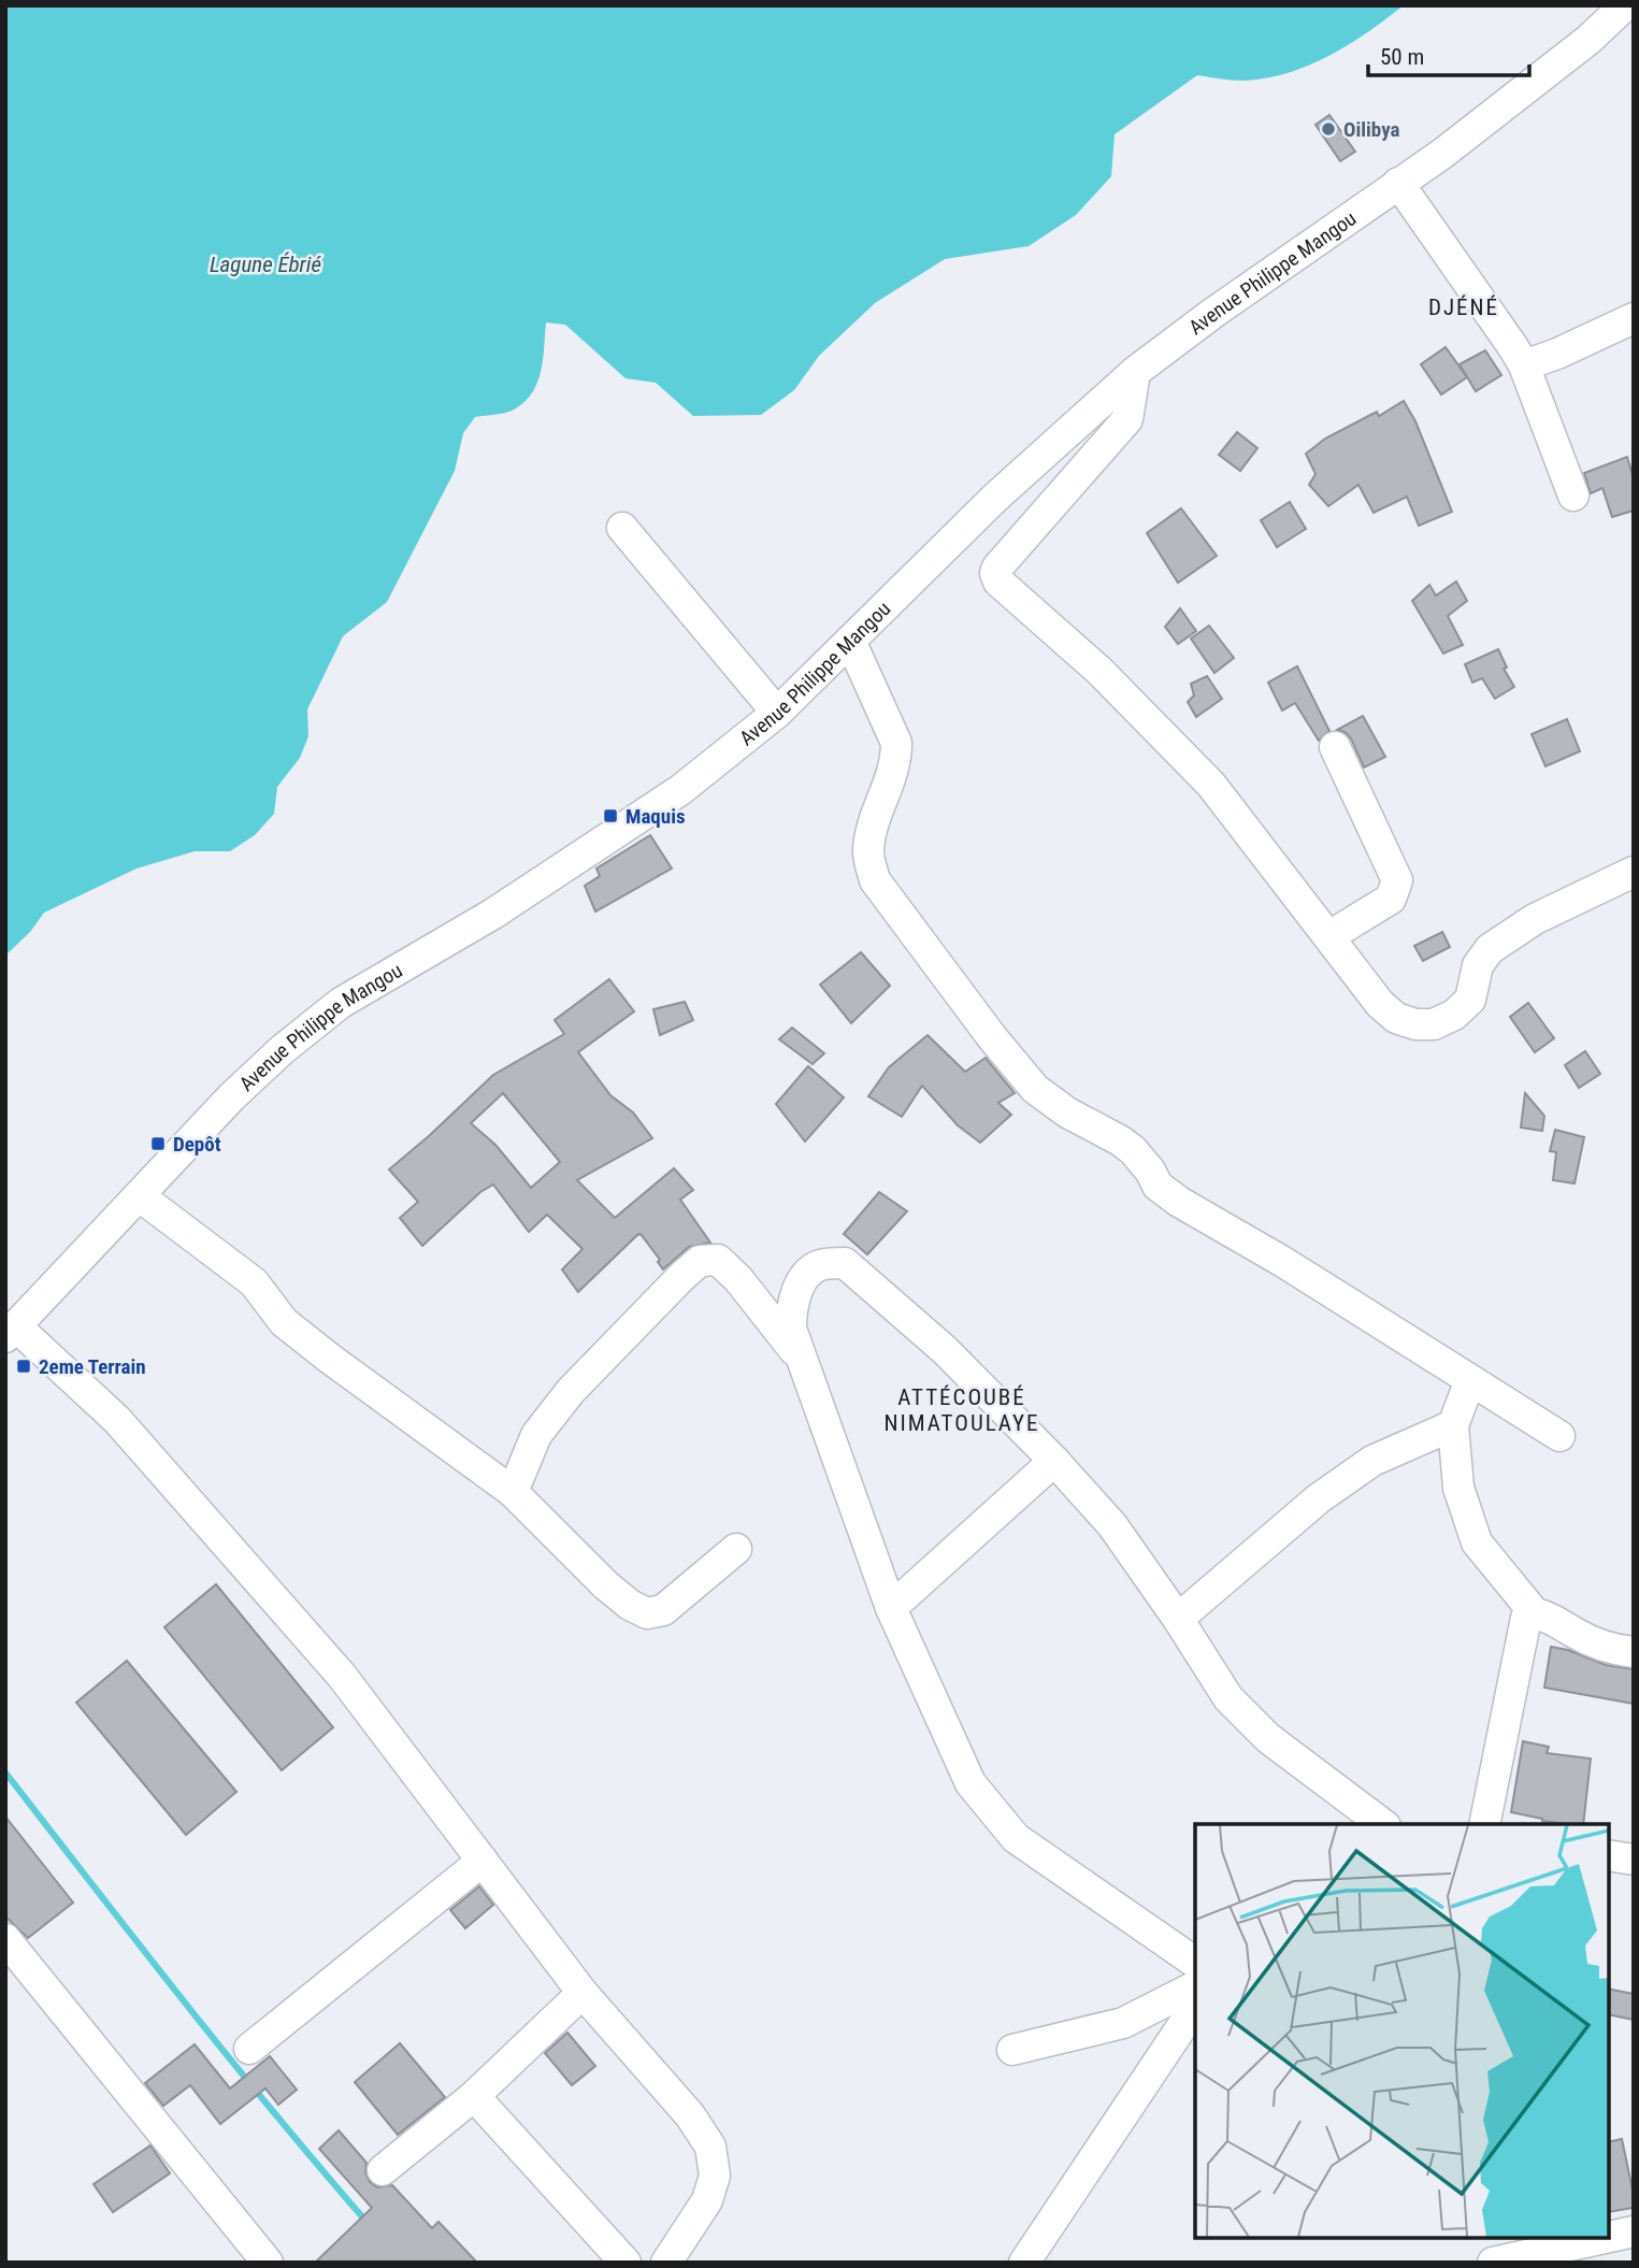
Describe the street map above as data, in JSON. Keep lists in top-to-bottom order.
{
  "streets": {
    "street": ["Avenue Philippe Mangou"]
  },
  "districts": ["DJÉNÉ", "ATTÉCOUBÉ NIMATOULAYE"],
  "water": ["Lagune Ébrié"],
  "places": {
    "other": ["Oilibya"],
    "transit": ["Maquis", "Depôt", "2eme Terrain"]
  },
  "scale_bar": "50 m"
}
